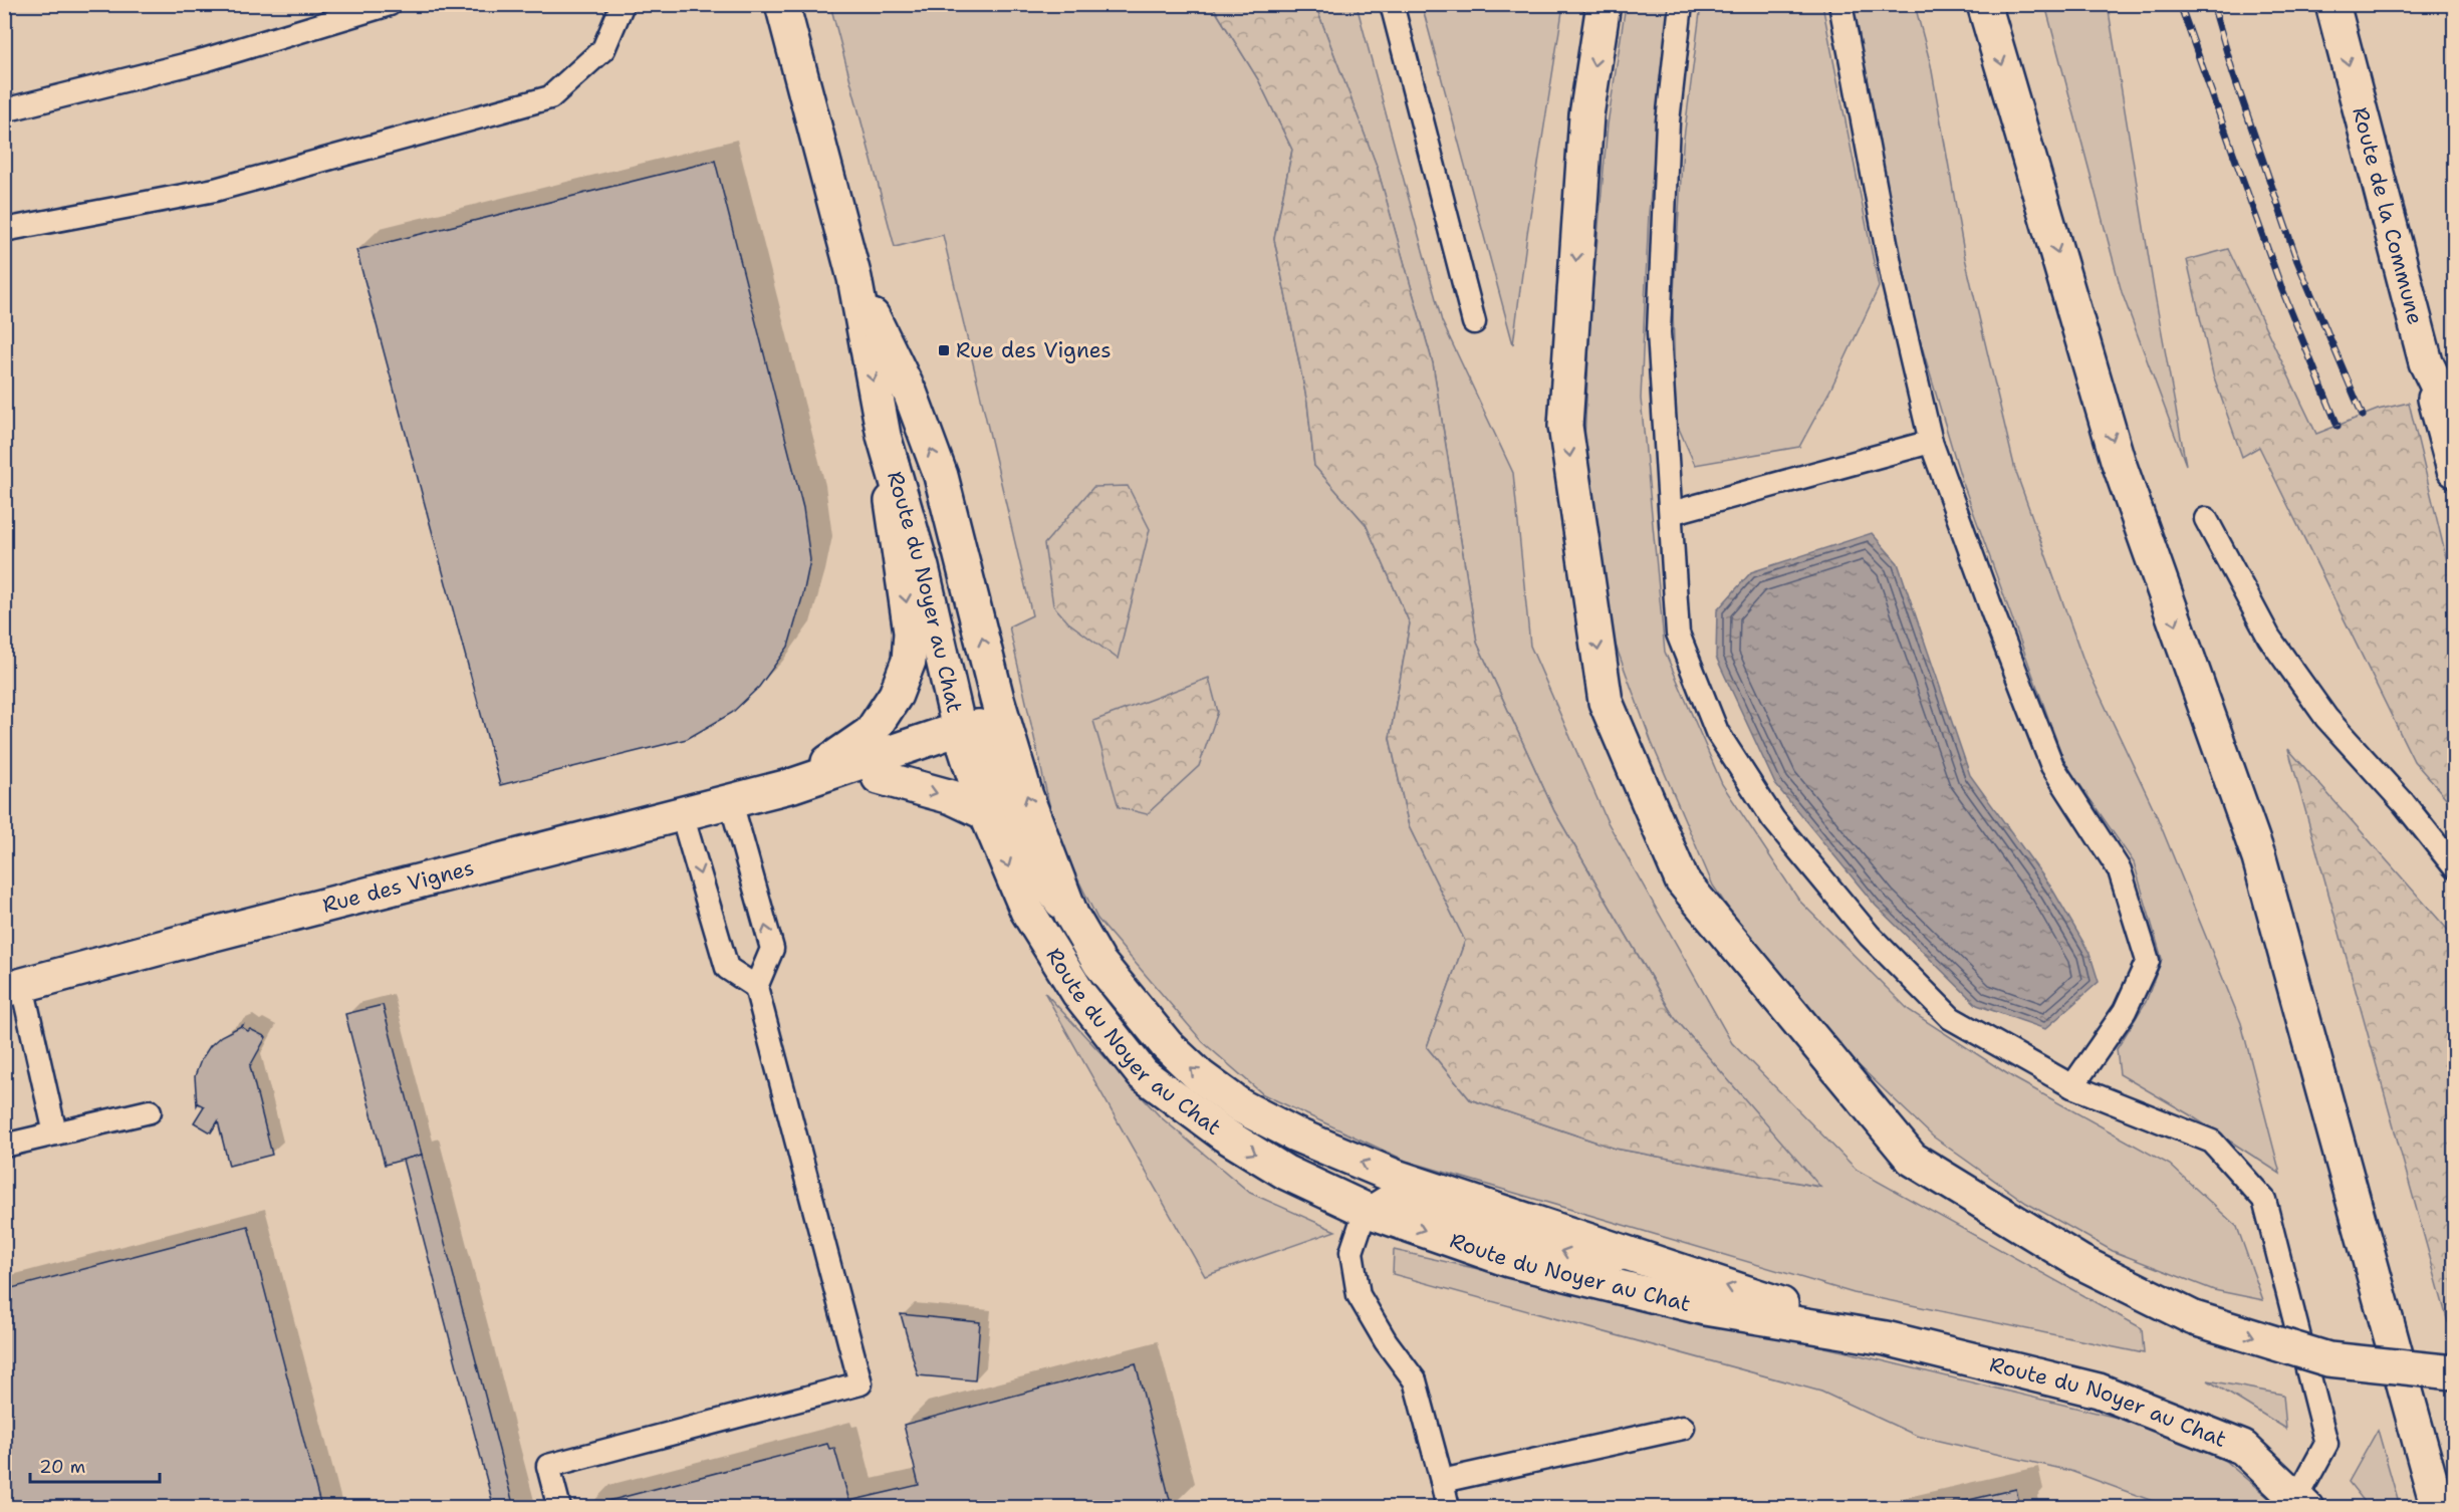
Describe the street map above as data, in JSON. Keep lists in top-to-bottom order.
{
  "streets": {
    "street": ["Route de la Commune", "Route du Noyer au Chat", "Rue des Vignes"]
  },
  "crossings": [
    ["Route du Noyer au Chat", "Rue des Vignes"]
  ],
  "one_way": ["Route de la Commune"],
  "places": {
    "transit": ["Rue des Vignes"]
  },
  "scale_bar": "20 m"
}
